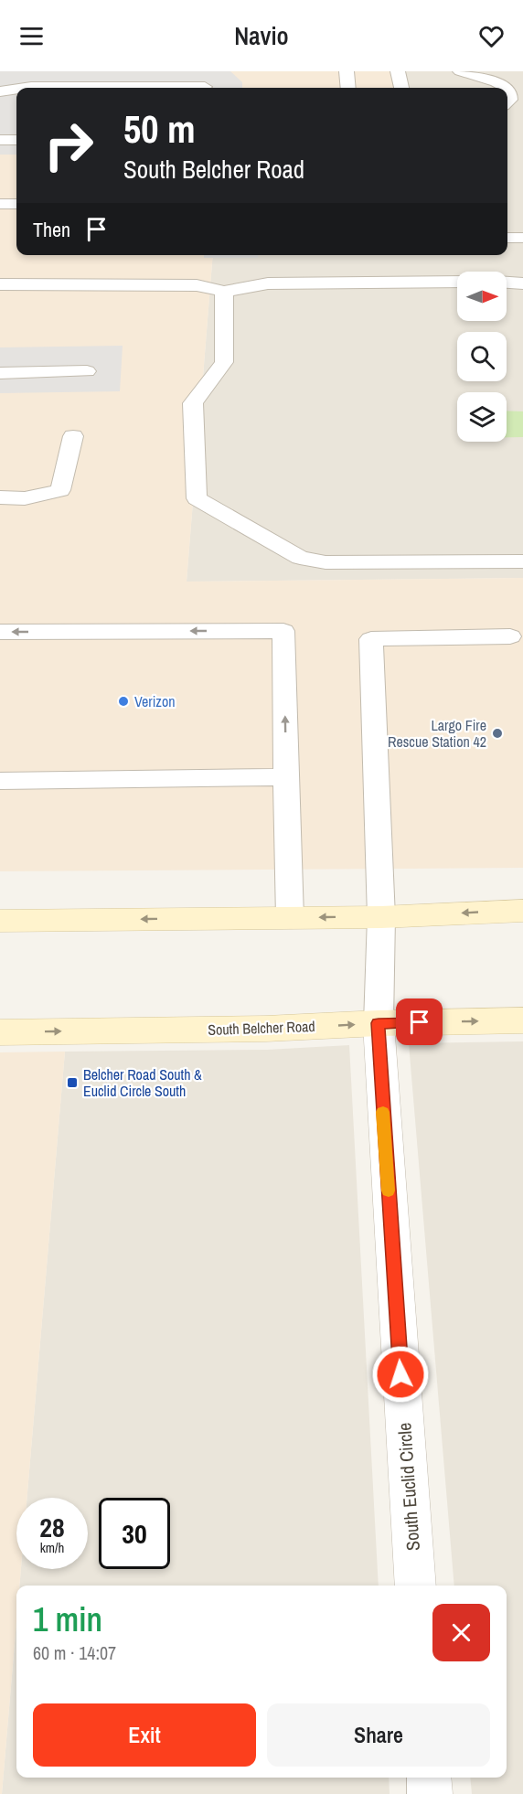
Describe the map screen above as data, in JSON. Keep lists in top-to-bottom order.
{
  "streets": {
    "main road": ["South Belcher Road"],
    "street": ["South Euclid Circle"]
  },
  "crossings": [
    ["South Belcher Road", "South Euclid Circle"]
  ],
  "places": {
    "other": ["Verizon", "Largo Fire Rescue Station 42"],
    "transit": ["Belcher Road South & Euclid Circle South"]
  },
  "north": "right",
  "page": {
    "header": "Navio",
    "turn": ["50 m", "South Belcher Road"],
    "then": "Then",
    "speed": "28 km/h",
    "limit": "30",
    "heading": ["1 min", "60 m · 14:07"],
    "buttons": ["Exit", "Share"]
  }
}
